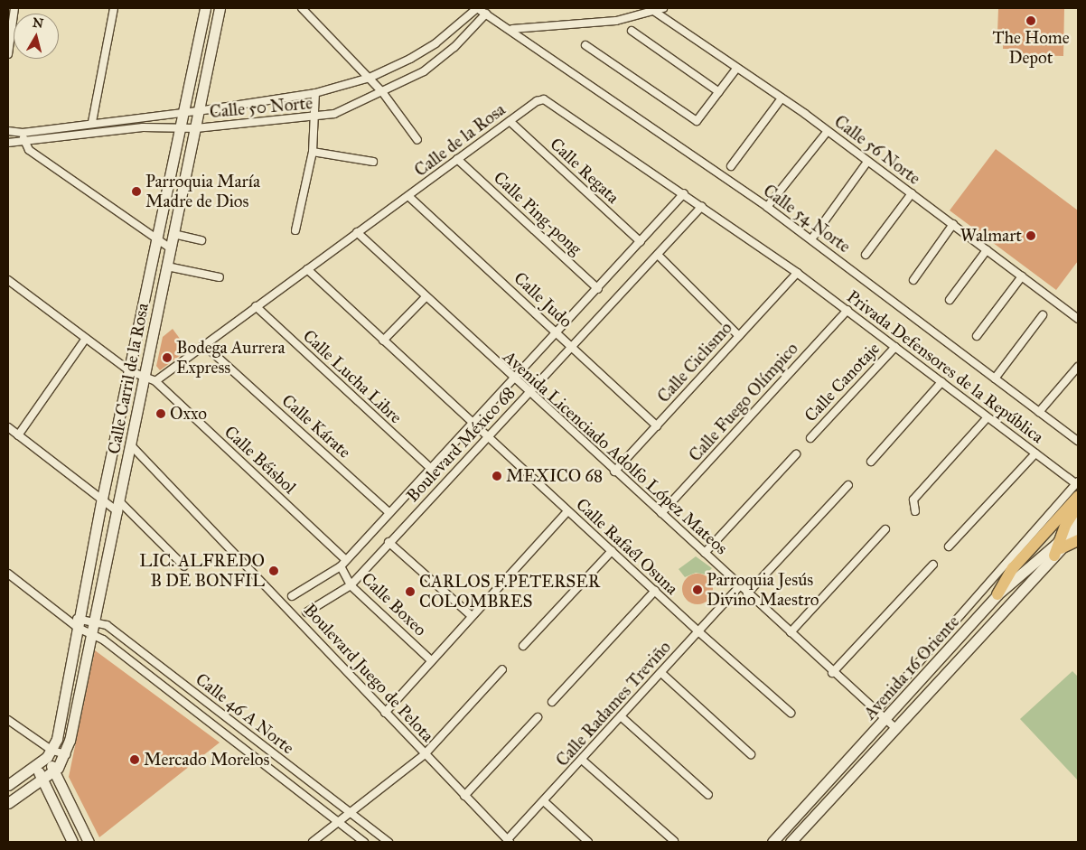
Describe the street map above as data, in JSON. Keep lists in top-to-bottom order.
{
  "streets": {
    "main road": ["Calle Carril de la Rosa", "Avenida 16 Oriente"],
    "street": [
      "Calle 50 Norte",
      "Calle de la Rosa",
      "Calle 56 Norte",
      "Calle Regata",
      "Calle Ping-pong",
      "Calle 54 Norte",
      "Calle Judo",
      "Calle Ciclismo",
      "Privada Defensores de la República",
      "Calle Lucha Libre",
      "Calle Canotaje",
      "Calle Fuego Olímpico",
      "Calle Kárate",
      "Boulevard México 68",
      "Avenida Licenciado Adolfo López Mateos",
      "Calle Béisbol",
      "Calle Rafaél Osuna",
      "Calle Boxeo",
      "Boulevard Juego de Pelota",
      "Calle Radames Treviño",
      "Calle 46 A Norte"
    ]
  },
  "crossings": [
    ["Calle 50 Norte", "Calle 54 Norte"],
    ["Calle 50 Norte", "Calle Carril de la Rosa"],
    ["Calle de la Rosa", "Calle Regata"],
    ["Calle de la Rosa", "Calle Ping-pong"],
    ["Calle de la Rosa", "Calle Judo"],
    ["Calle de la Rosa", "Calle Ciclismo"],
    ["Calle de la Rosa", "Privada Defensores de la República"],
    ["Calle de la Rosa", "Calle Lucha Libre"],
    ["Calle de la Rosa", "Calle Carril de la Rosa"],
    ["Calle de la Rosa", "Calle Kárate"],
    ["Calle de la Rosa", "Boulevard México 68"],
    ["Calle de la Rosa", "Avenida Licenciado Adolfo López Mateos"],
    ["Calle de la Rosa", "Calle Béisbol"],
    ["Calle de la Rosa", "Calle Rafaél Osuna"],
    ["Calle Regata", "Boulevard México 68"],
    ["Calle Ping-pong", "Boulevard México 68"],
    ["Calle Judo", "Calle Ciclismo"],
    ["Calle Judo", "Boulevard México 68"],
    ["Calle Ciclismo", "Privada Defensores de la República"],
    ["Calle Ciclismo", "Avenida Licenciado Adolfo López Mateos"],
    ["Privada Defensores de la República", "Calle Canotaje"],
    ["Privada Defensores de la República", "Calle Fuego Olímpico"],
    ["Privada Defensores de la República", "Avenida Licenciado Adolfo López Mateos"],
    ["Calle Lucha Libre", "Boulevard México 68"],
    ["Calle Carril de la Rosa", "Calle Béisbol"],
    ["Calle Carril de la Rosa", "Boulevard Juego de Pelota"],
    ["Calle Carril de la Rosa", "Calle 46 A Norte"],
    ["Calle Fuego Olímpico", "Avenida Licenciado Adolfo López Mateos"],
    ["Calle Kárate", "Boulevard México 68"],
    ["Boulevard México 68", "Avenida Licenciado Adolfo López Mateos"],
    ["Boulevard México 68", "Calle Béisbol"],
    ["Boulevard México 68", "Calle Rafaél Osuna"],
    ["Boulevard México 68", "Calle Boxeo"],
    ["Avenida Licenciado Adolfo López Mateos", "Avenida 16 Oriente"],
    ["Avenida Licenciado Adolfo López Mateos", "Calle Radames Treviño"],
    ["Calle Rafaél Osuna", "Calle Radames Treviño"],
    ["Boulevard Juego de Pelota", "Calle Radames Treviño"]
  ],
  "places": [
    "The Home Depot",
    "Parroquia María Madre de Dios",
    "Walmart",
    "Bodega Aurrera Express",
    "Oxxo",
    "MEXICO 68",
    "LIC. ALFREDO B DE BONFIL",
    "Parroquia Jesús Divino Maestro",
    "CARLOS F.PETERSER COLOMBRES",
    "Mercado Morelos"
  ],
  "north": "top"
}
